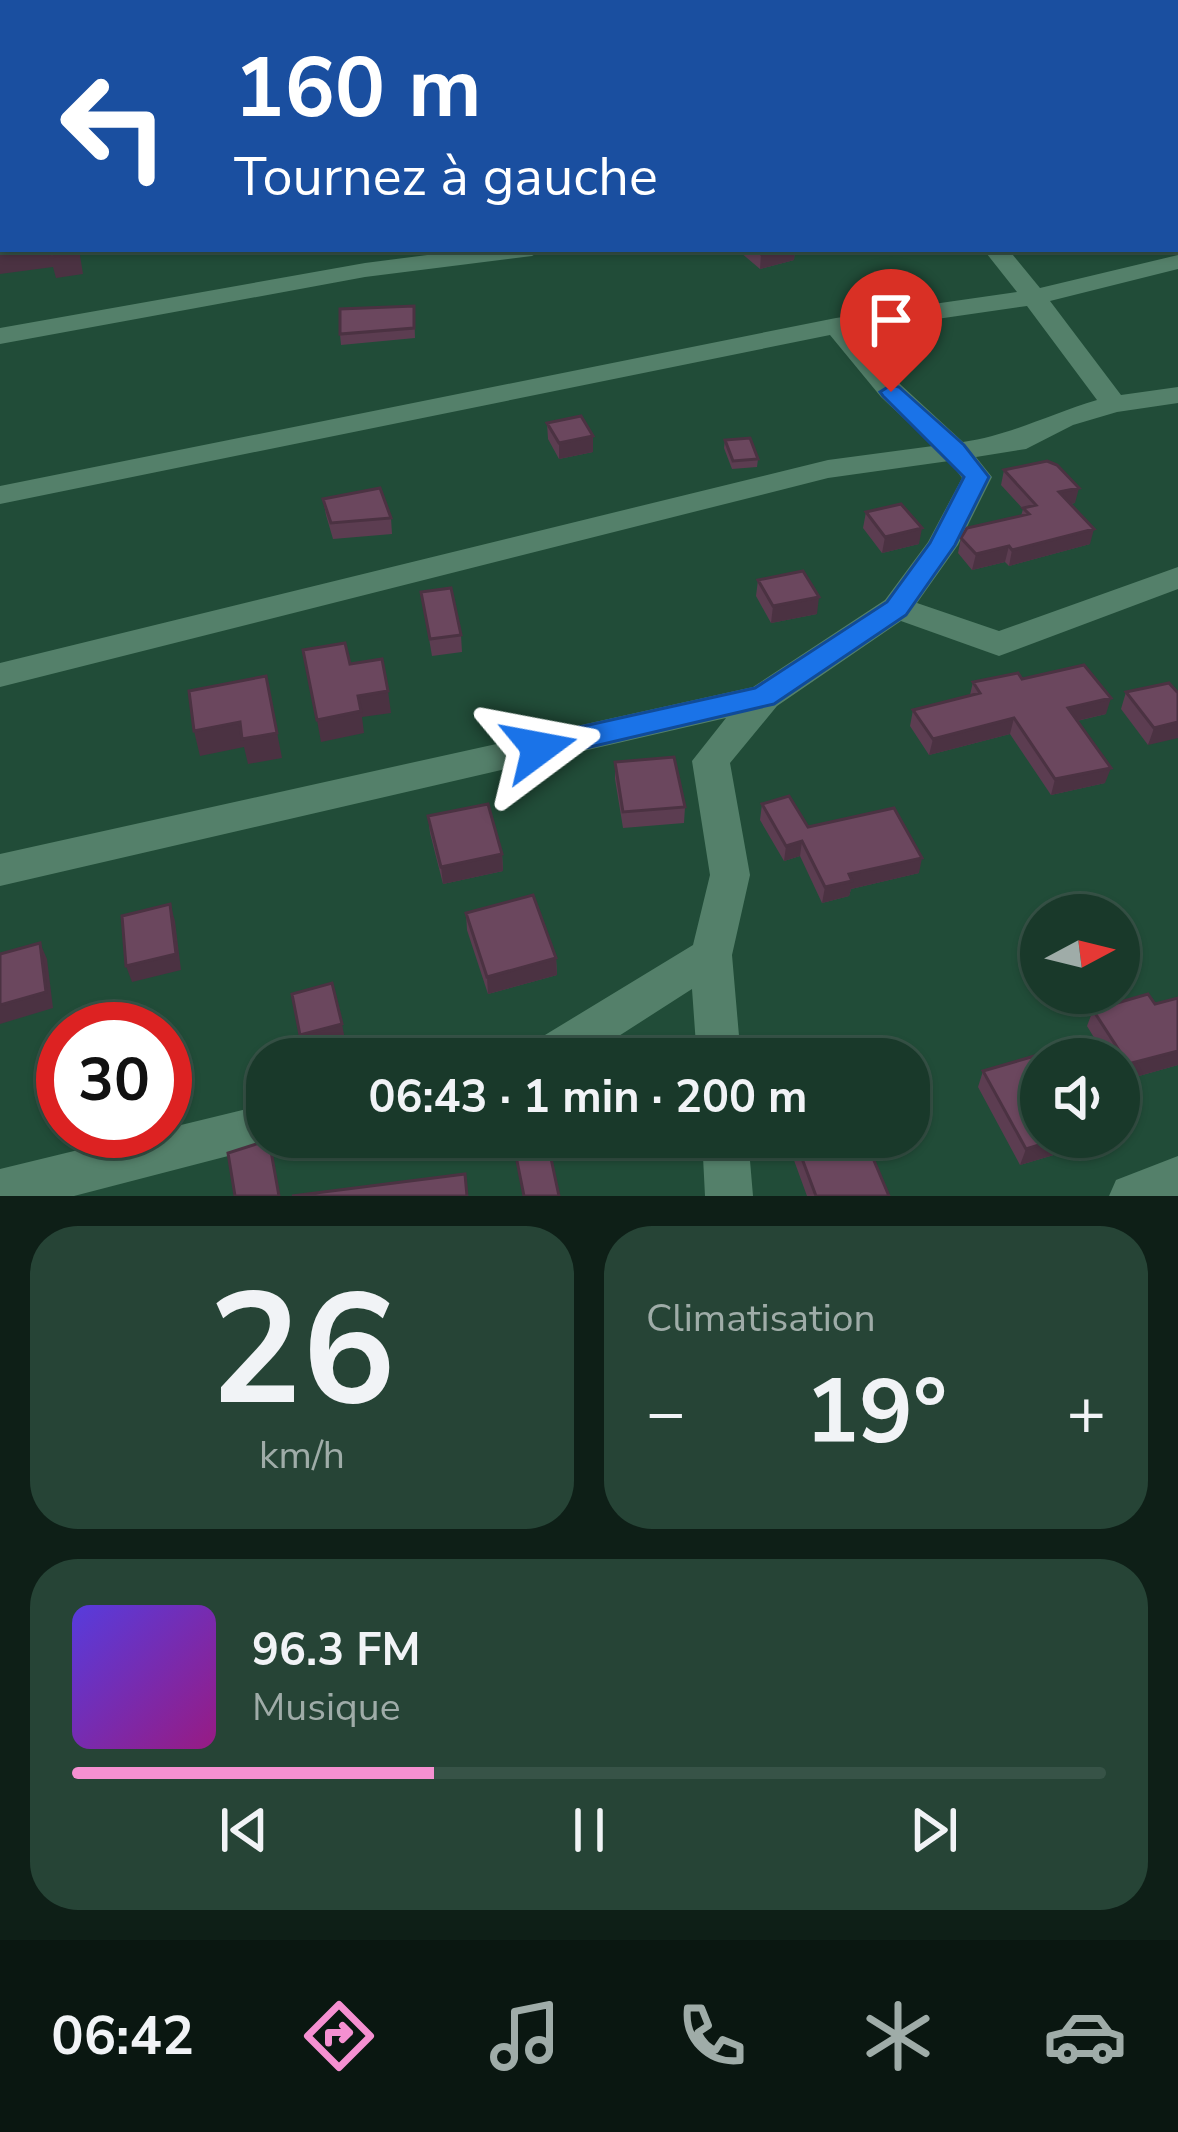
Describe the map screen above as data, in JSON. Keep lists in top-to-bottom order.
{
  "north": "right",
  "page": {
    "turn": ["160 m", "Tournez à gauche"],
    "limit": "30",
    "trip": "06:43 · 1 min · 200 m",
    "tile": [
      ["26", "km/h"],
      "Climatisation"
    ],
    "heat": ["−", "19°", "+"],
    "song": ["96.3 FM", "Musique"],
    "tabs": "06:42"
  }
}
